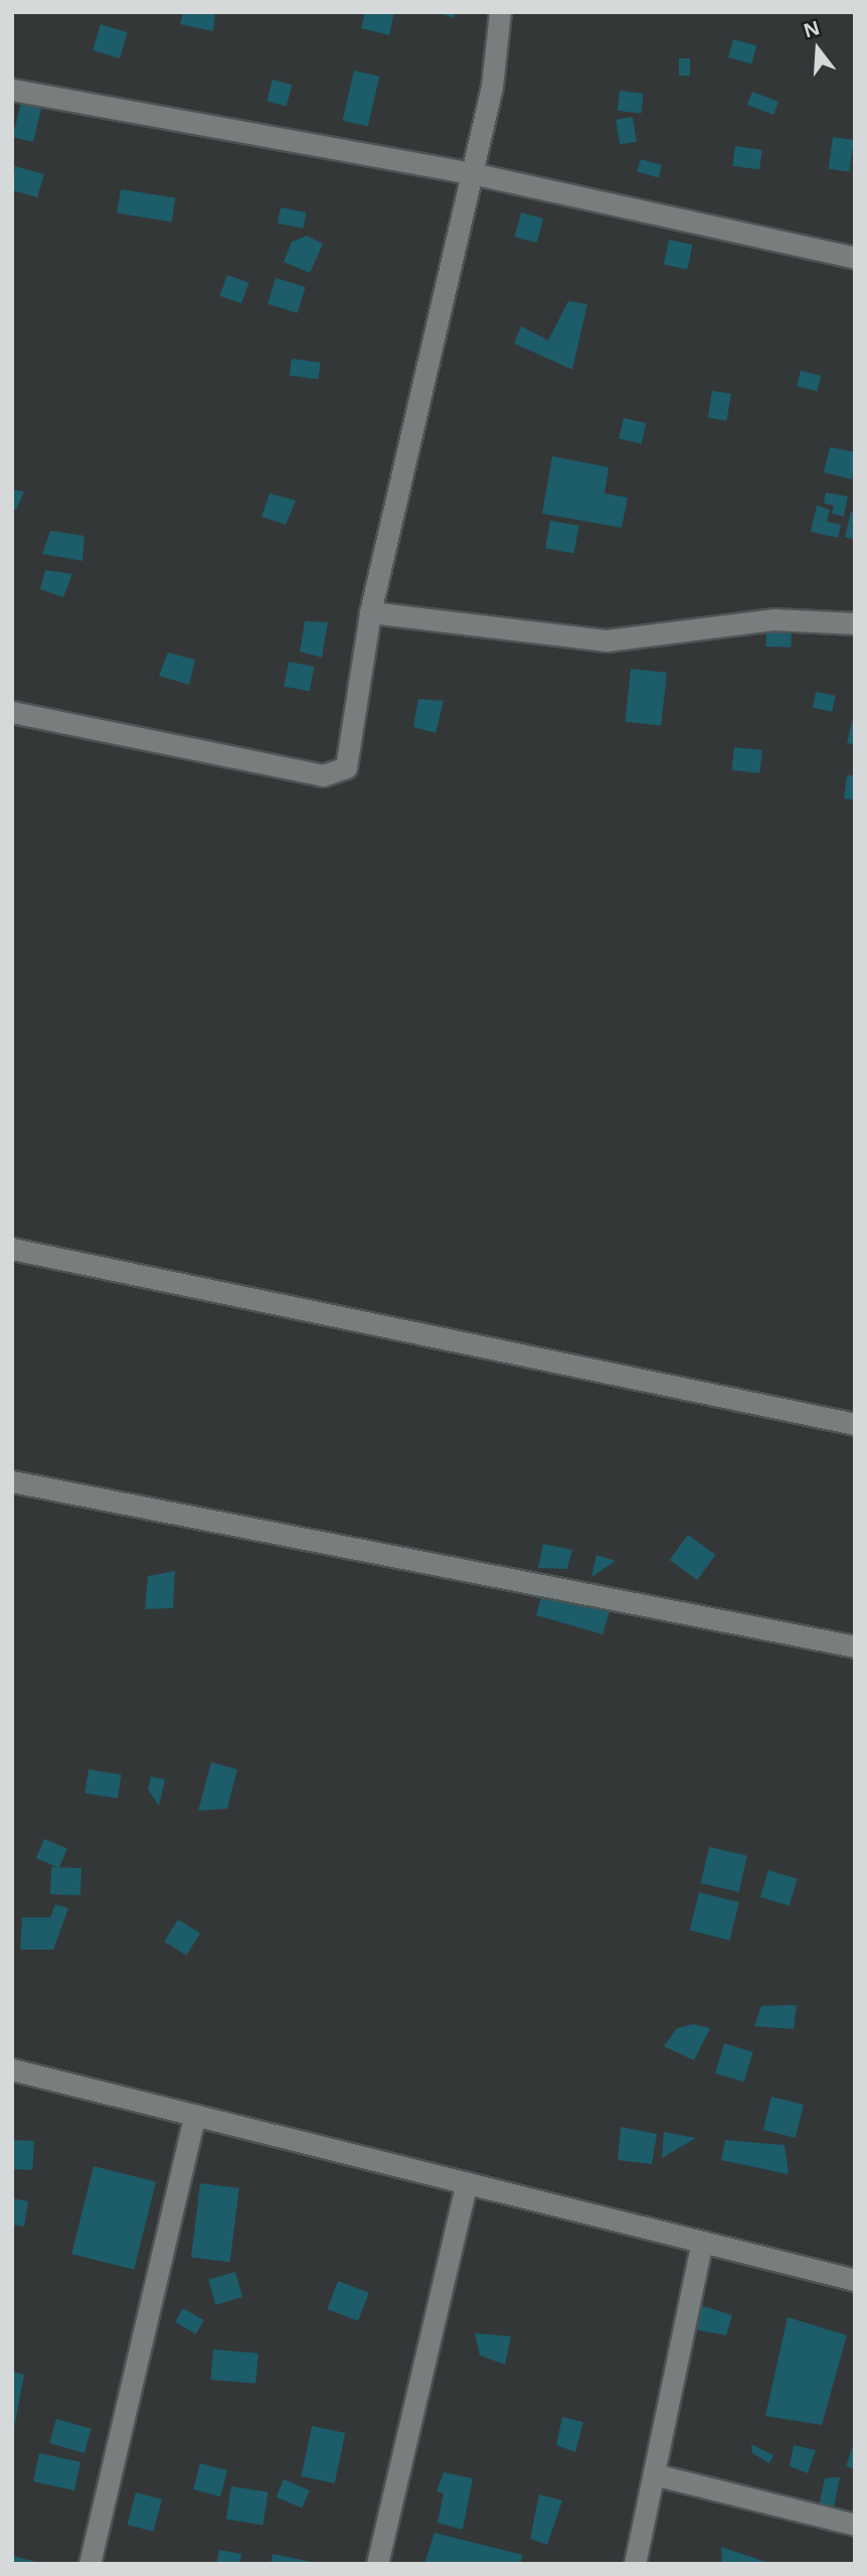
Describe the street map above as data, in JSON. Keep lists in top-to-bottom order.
{
  "north": "top"
}
